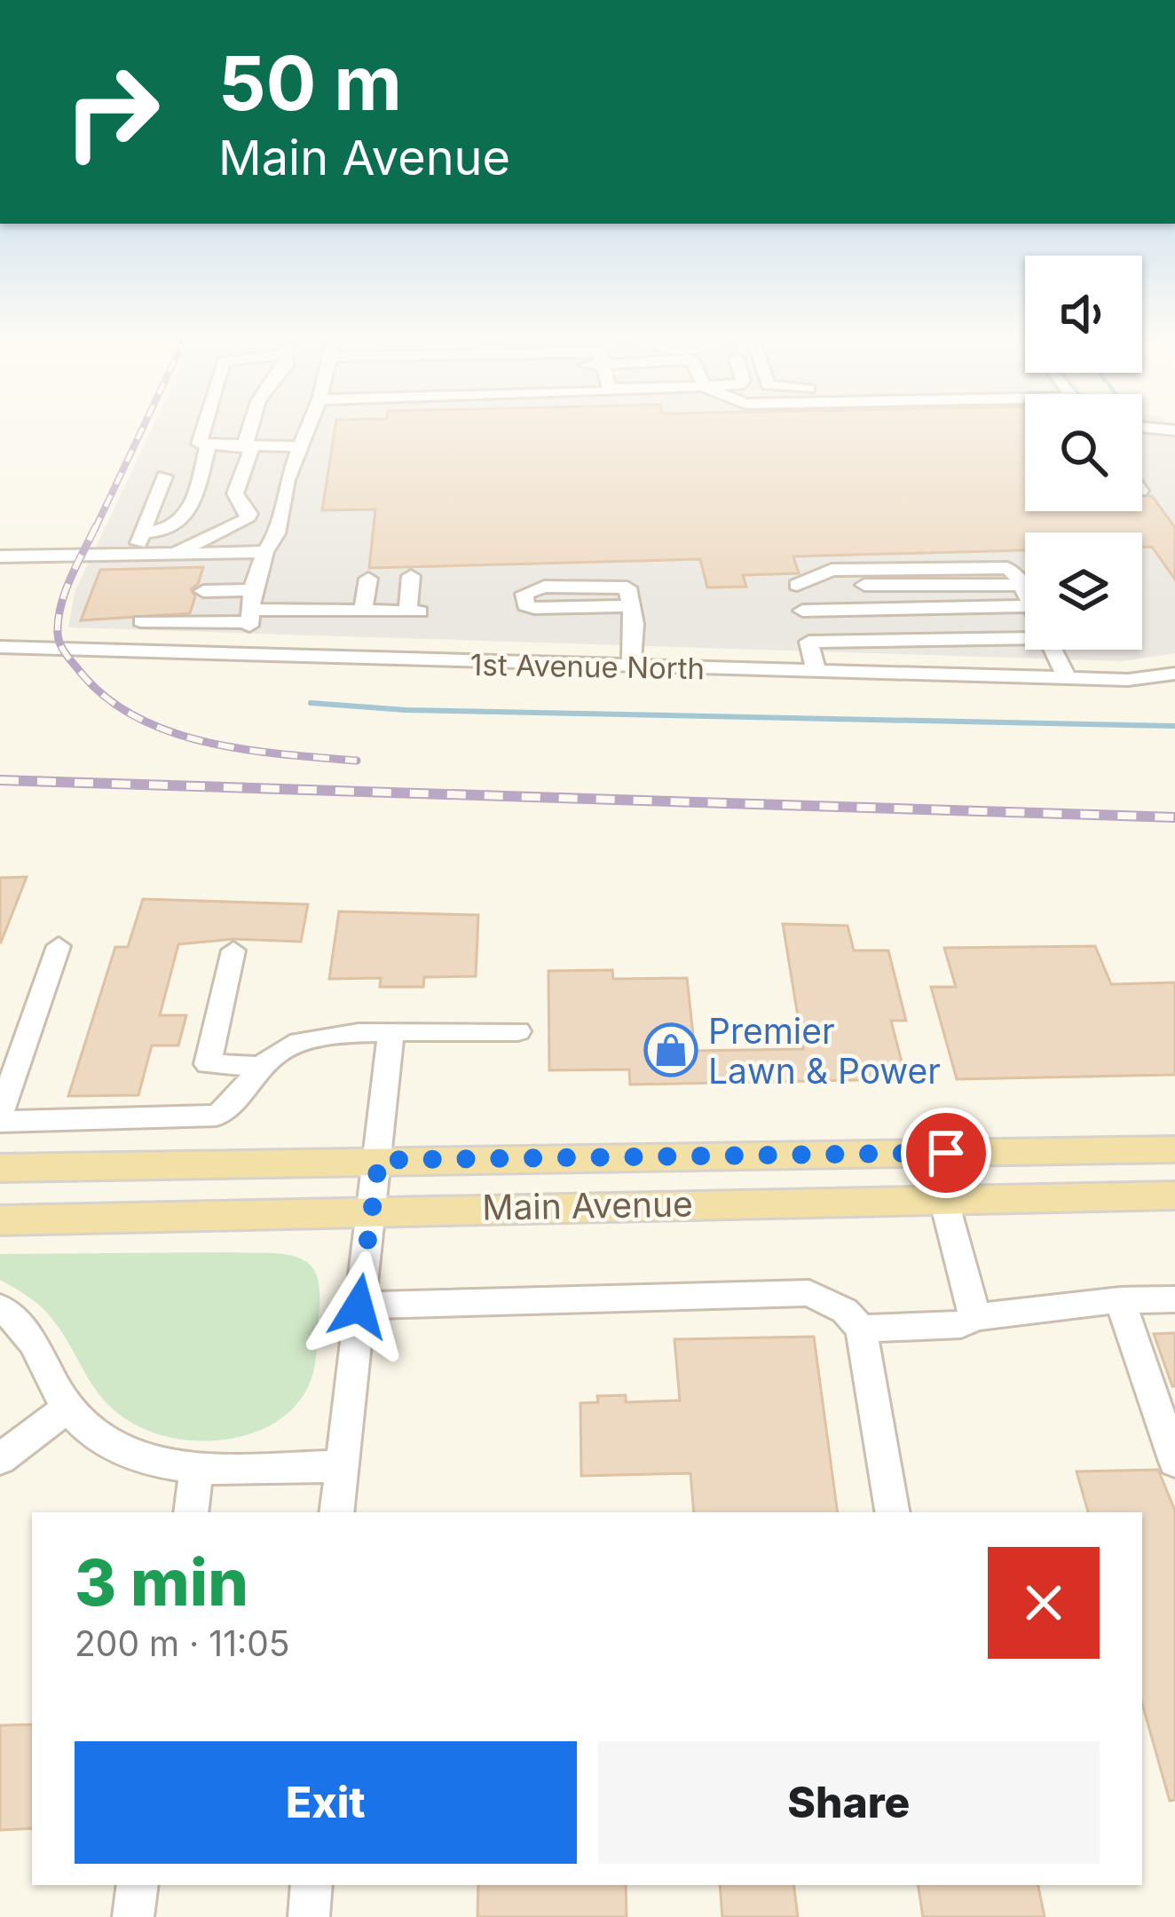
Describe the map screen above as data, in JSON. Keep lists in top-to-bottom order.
{
  "streets": {
    "main road": ["Main Avenue"],
    "street": ["1st Avenue North"]
  },
  "places": {
    "shop": ["Premier Lawn & Power"]
  },
  "page": {
    "turn": ["50 m", "Main Avenue"],
    "heading": ["3 min", "200 m · 11:05"],
    "buttons": ["Exit", "Share"]
  }
}
